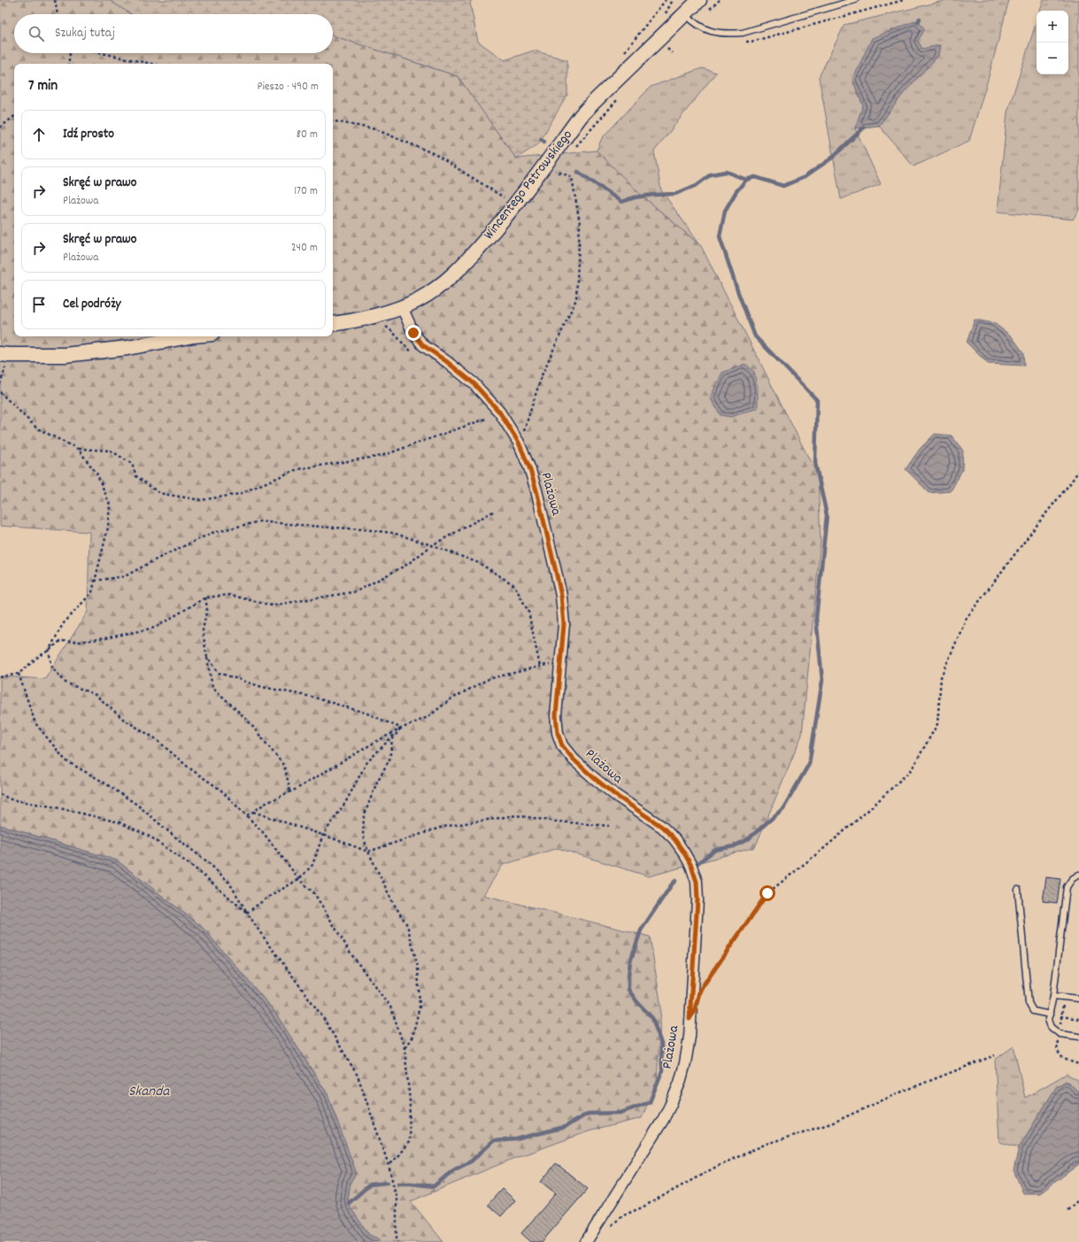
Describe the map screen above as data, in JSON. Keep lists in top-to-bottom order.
{
  "streets": {
    "street": ["Wincentego Pstrowskiego", "Plażowa"]
  },
  "crossings": [
    ["Wincentego Pstrowskiego", "Plażowa"]
  ],
  "water": ["Skanda"],
  "page": {
    "map_buttons": ["+", "−"],
    "search": "Szukaj tutaj",
    "heading": ["7 min", "Pieszo · 490 m"],
    "list": [
      ["Idź prosto", "80 m"],
      ["Skręć w prawo", "Plażowa", "170 m"],
      ["Skręć w prawo", "Plażowa", "240 m"],
      "Cel podróży"
    ]
  }
}
